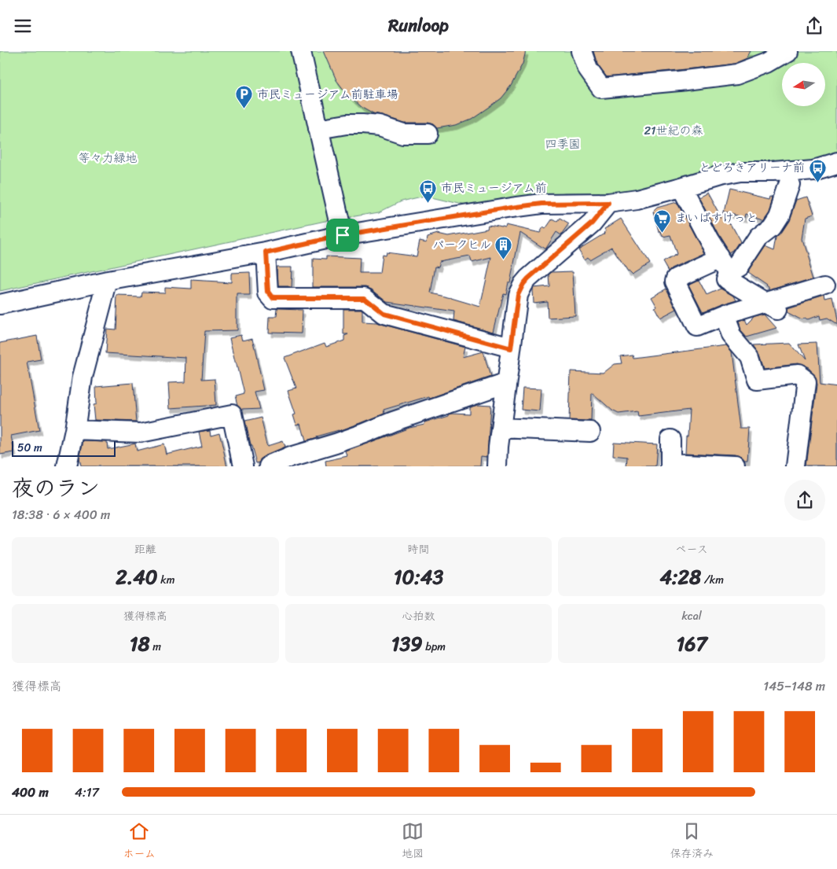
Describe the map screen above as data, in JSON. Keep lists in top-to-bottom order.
{
  "parks": ["21世紀の森", "四季園", "等々力緑地"],
  "places": {
    "parking": ["市民ミュージアム前駐車場"],
    "bus stop": ["とどろきアリーナ前", "市民ミュージアム前"],
    "supermarket": ["まいばすけっと"],
    "building": ["パークヒル"]
  },
  "scale_bar": "50 m",
  "north": "left",
  "page": {
    "header": "Runloop",
    "scale": "50 m",
    "heading": ["夜のラン", "18:38 · 6 × 400 m"],
    "stats": [
      ["距離", "2.40 km"],
      ["時間", "10:43"],
      ["ペース", "4:28 /km"],
      ["獲得標高", "18 m"],
      ["心拍数", "139 bpm"],
      ["kcal", "167"]
    ],
    "chart": ["獲得標高", "145–148 m"],
    "list": [
      {
        "name": "400 m",
        "note": "4:17"
      }
    ],
    "tabs": ["ホーム", "地図", "保存済み"]
  }
}
